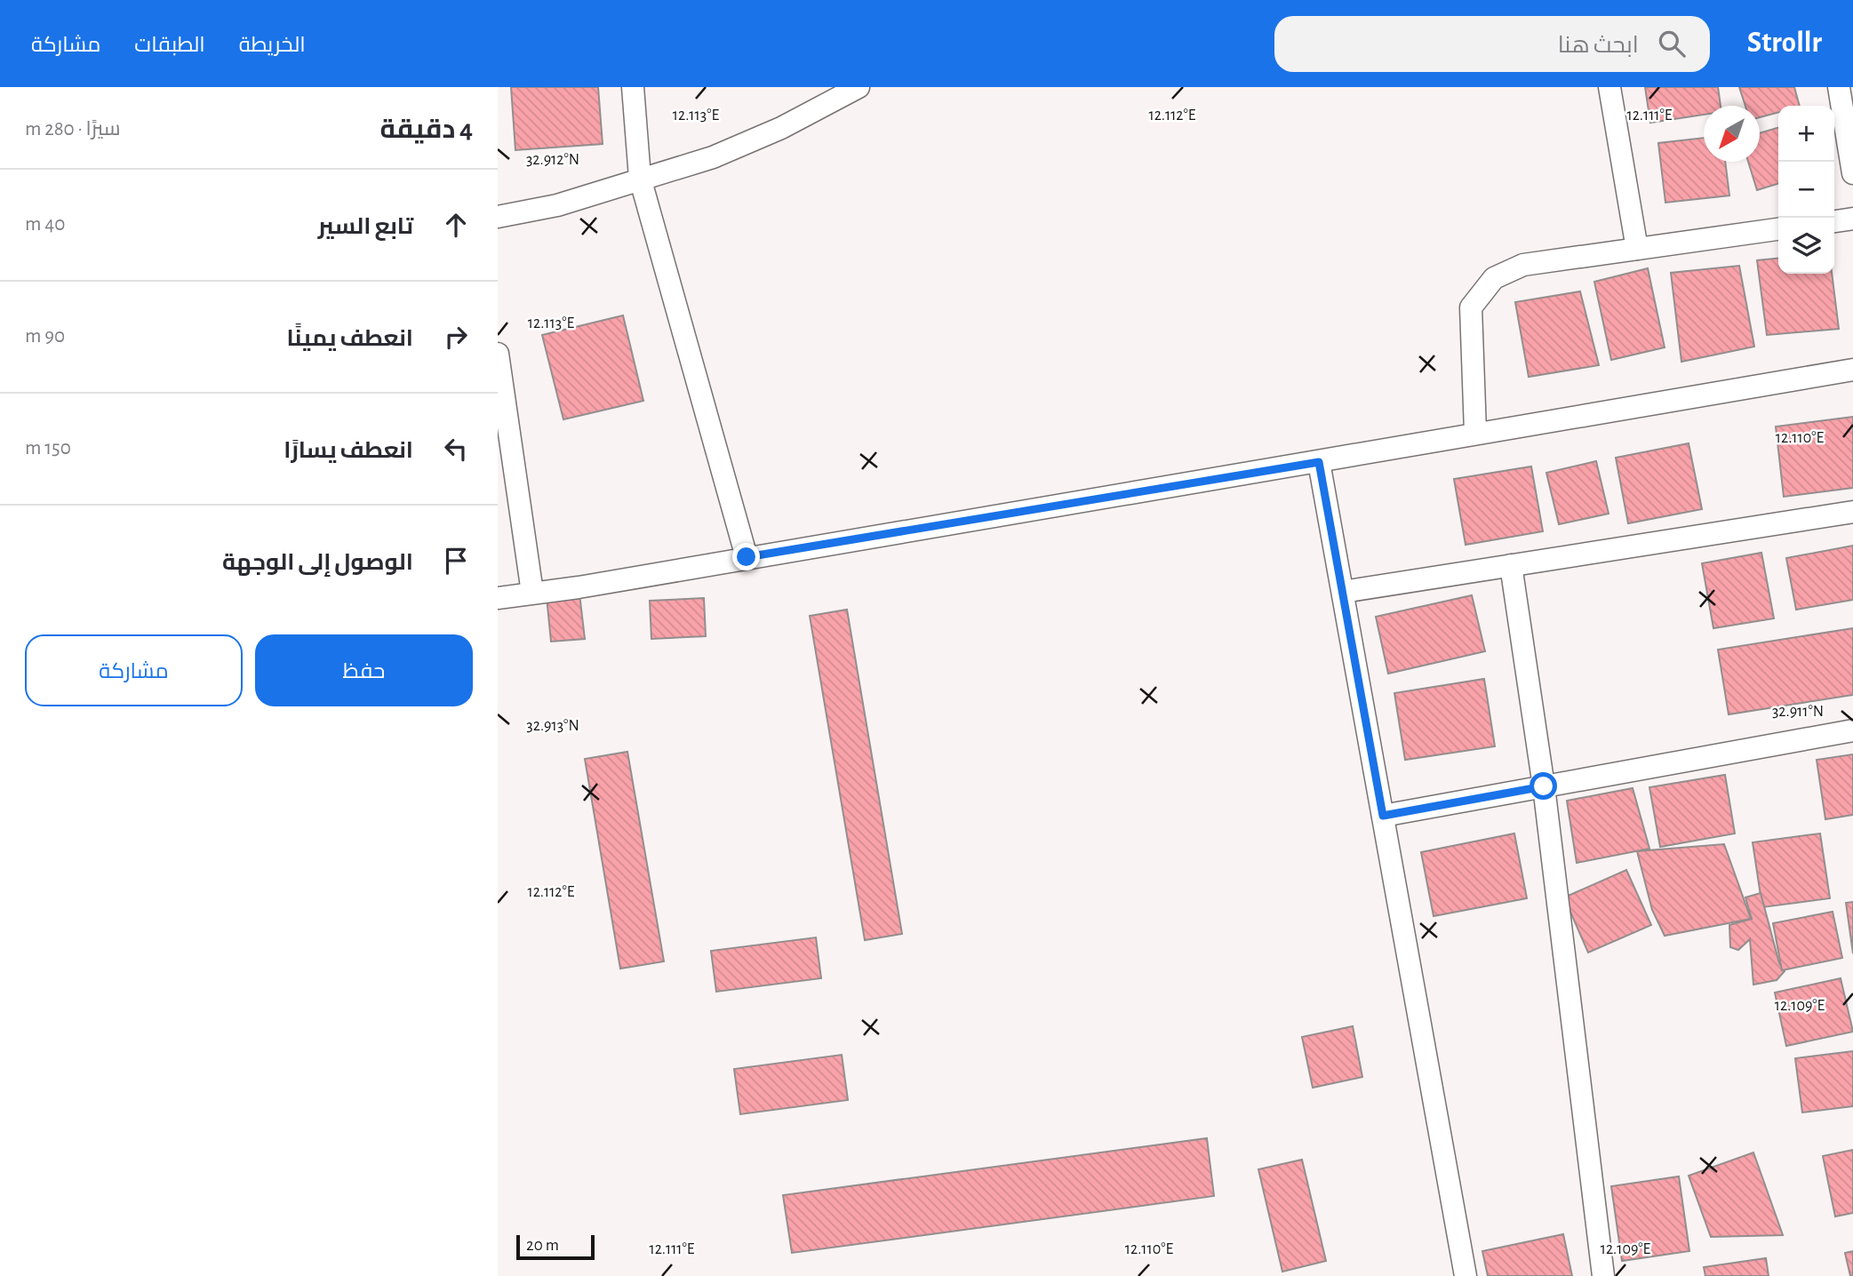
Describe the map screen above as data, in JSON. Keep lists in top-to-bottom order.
{
  "scale_bar": "20 m",
  "north": "bottom left",
  "page": {
    "header": "Strollr",
    "search": "ابحث هنا",
    "nav": ["الخريطة", "الطبقات", "مشاركة"],
    "heading": ["4 دقيقة", "سيرًا · 280 m"],
    "map_buttons": ["+", "−"],
    "list": [
      ["تابع السير", "40 m"],
      ["انعطف يمينًا", "90 m"],
      ["انعطف يسارًا", "150 m"],
      "الوصول إلى الوجهة"
    ],
    "buttons": ["حفظ", "مشاركة"],
    "scale": "20 m"
  },
  "coordinates": [
    "12.113°E",
    "12.112°E",
    "12.111°E",
    "32.912°N",
    "12.110°E",
    "32.911°N",
    "32.913°N",
    "12.109°E"
  ]
}
